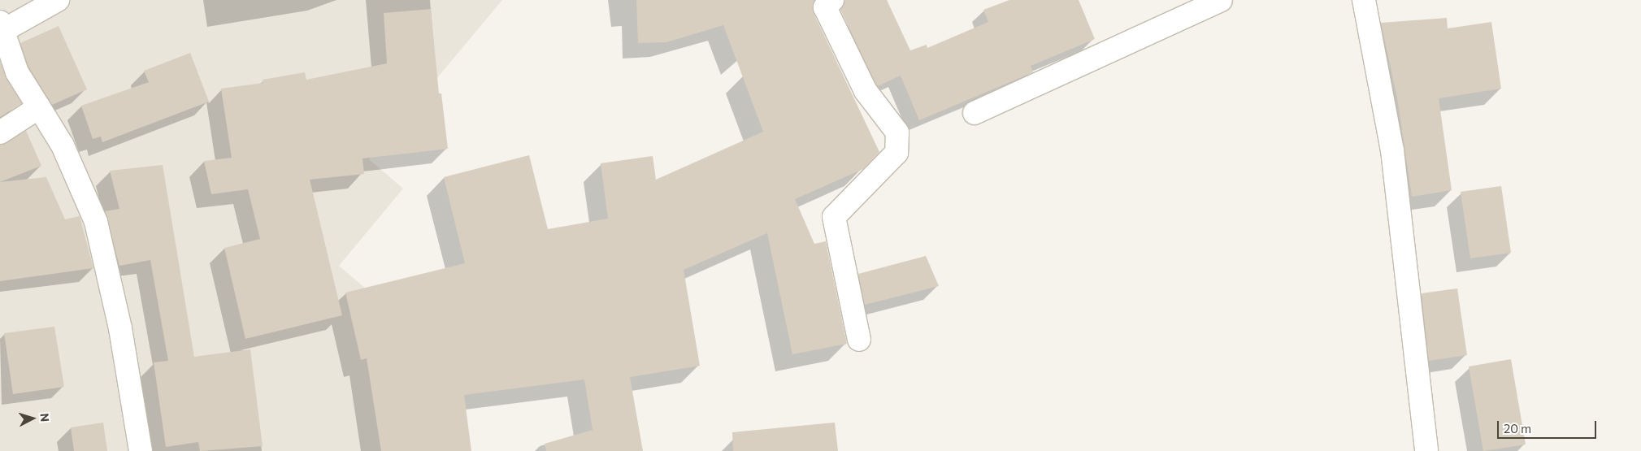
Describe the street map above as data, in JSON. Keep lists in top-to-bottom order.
{
  "scale_bar": "20 m",
  "north": "right"
}
